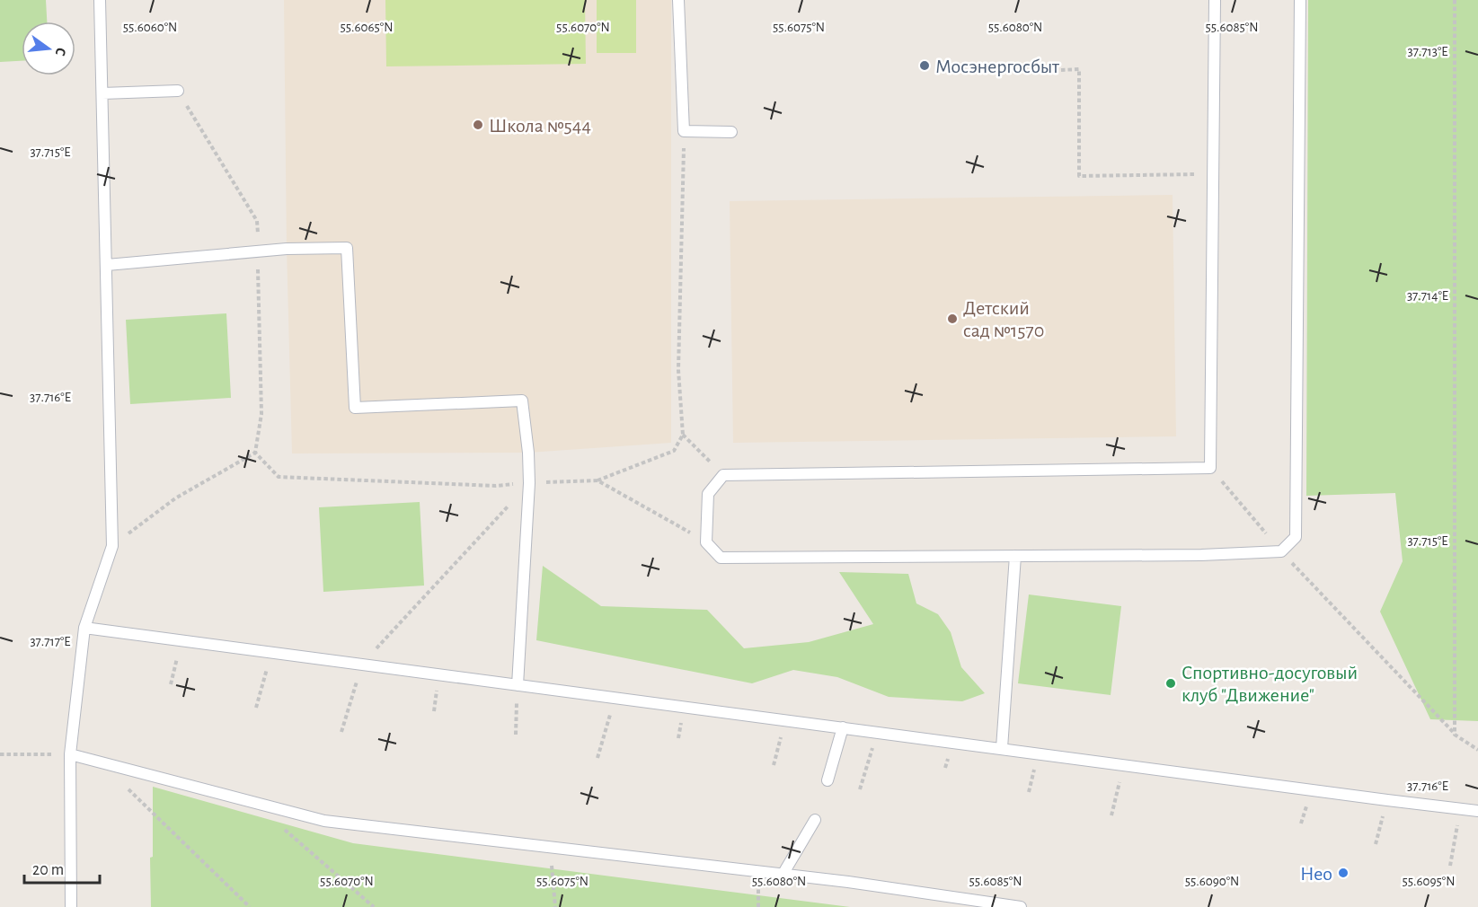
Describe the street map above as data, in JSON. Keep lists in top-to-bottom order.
{
  "places": [
    "Мосэнергосбыт",
    "Школа №544",
    "Детский сад №1570",
    "Спортивно-досуговый клуб \"Движение\"",
    "Нео"
  ],
  "scale_bar": "20 m",
  "north": "right",
  "coordinates": [
    "55.6060°N",
    "55.6065°N",
    "55.6070°N",
    "55.6075°N",
    "55.6080°N",
    "55.6085°N",
    "37.713°E",
    "37.715°E",
    "37.714°E",
    "37.716°E",
    "37.717°E",
    "55.6090°N",
    "55.6095°N"
  ]
}
